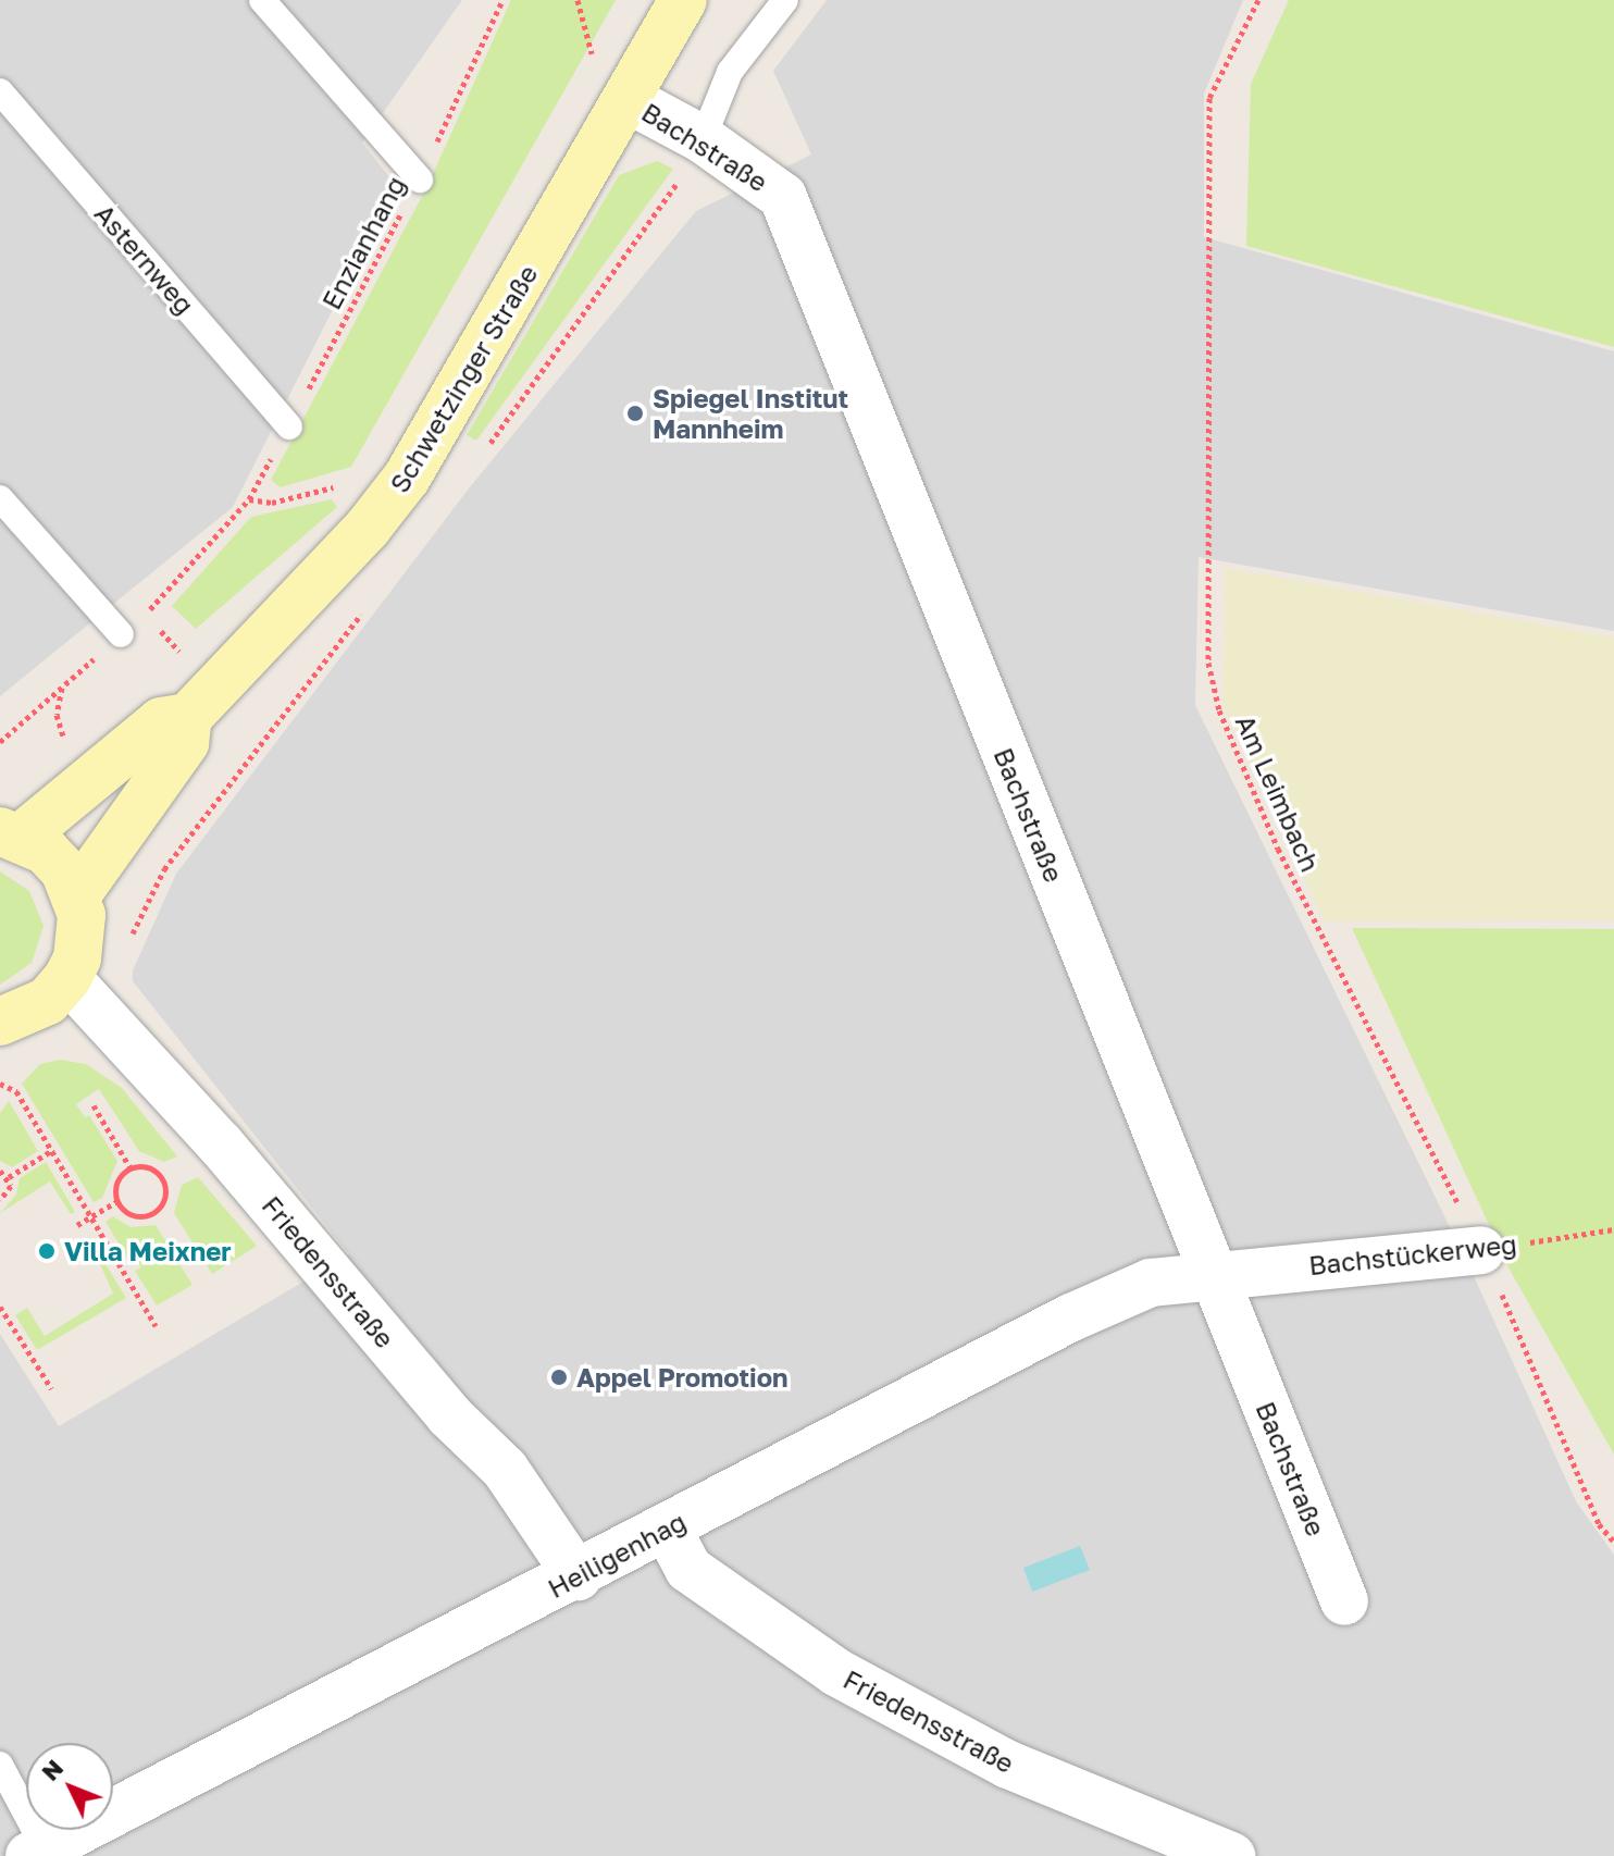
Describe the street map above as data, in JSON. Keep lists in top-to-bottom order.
{
  "streets": {
    "main road": ["Schwetzinger Straße"],
    "street": [
      "Bachstraße",
      "Bachstückerweg",
      "Friedensstraße",
      "Heiligenhag"
    ],
    "lane": ["Asternweg"],
    "path": ["Enzianhang", "Am Leimbach"]
  },
  "crossings": [
    ["Bachstraße", "Schwetzinger Straße"],
    ["Bachstraße", "Bachstückerweg"],
    ["Bachstraße", "Heiligenhag"],
    ["Enzianhang", "Asternweg"],
    ["Am Leimbach", "Bachstückerweg"],
    ["Bachstückerweg", "Heiligenhag"],
    ["Friedensstraße", "Heiligenhag"]
  ],
  "places": ["Spiegel Institut Mannheim", "Villa Meixner", "Appel Promotion"],
  "north": "top left"
}
